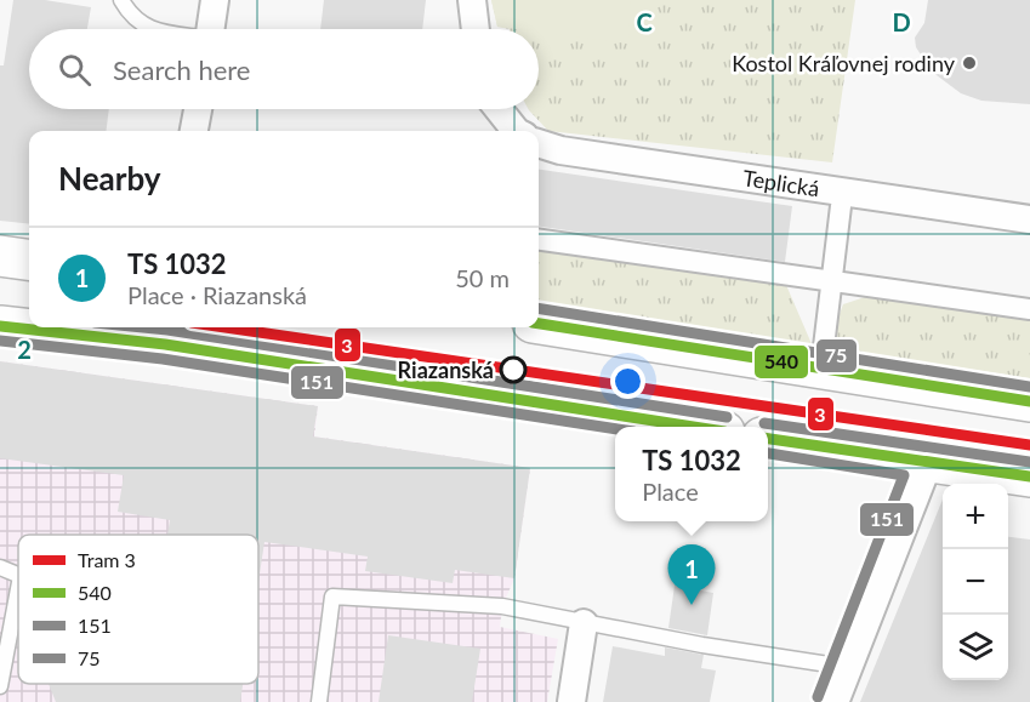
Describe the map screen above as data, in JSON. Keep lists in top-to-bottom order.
{
  "streets": {
    "street": ["Teplická"]
  },
  "places": ["Kostol Kráľovnej rodiny", "Riazanská"],
  "lines": [
    "transit line 75",
    "transit line 540",
    "tram line 3",
    "transit line 151"
  ],
  "legend": [
    "Tram 3",
    "540",
    "151",
    "75"
  ],
  "page": {
    "search": "Search here",
    "heading": "Nearby",
    "list": [
      {
        "mark": "1",
        "name": "TS 1032",
        "note": "Place · Riazanská",
        "value": "50 m"
      }
    ],
    "popup": ["TS 1032", "Place"],
    "map_buttons": ["+", "−"],
    "pins": "1"
  },
  "grid": {
    "columns": ["C", "D"],
    "rows": ["2"]
  }
}
